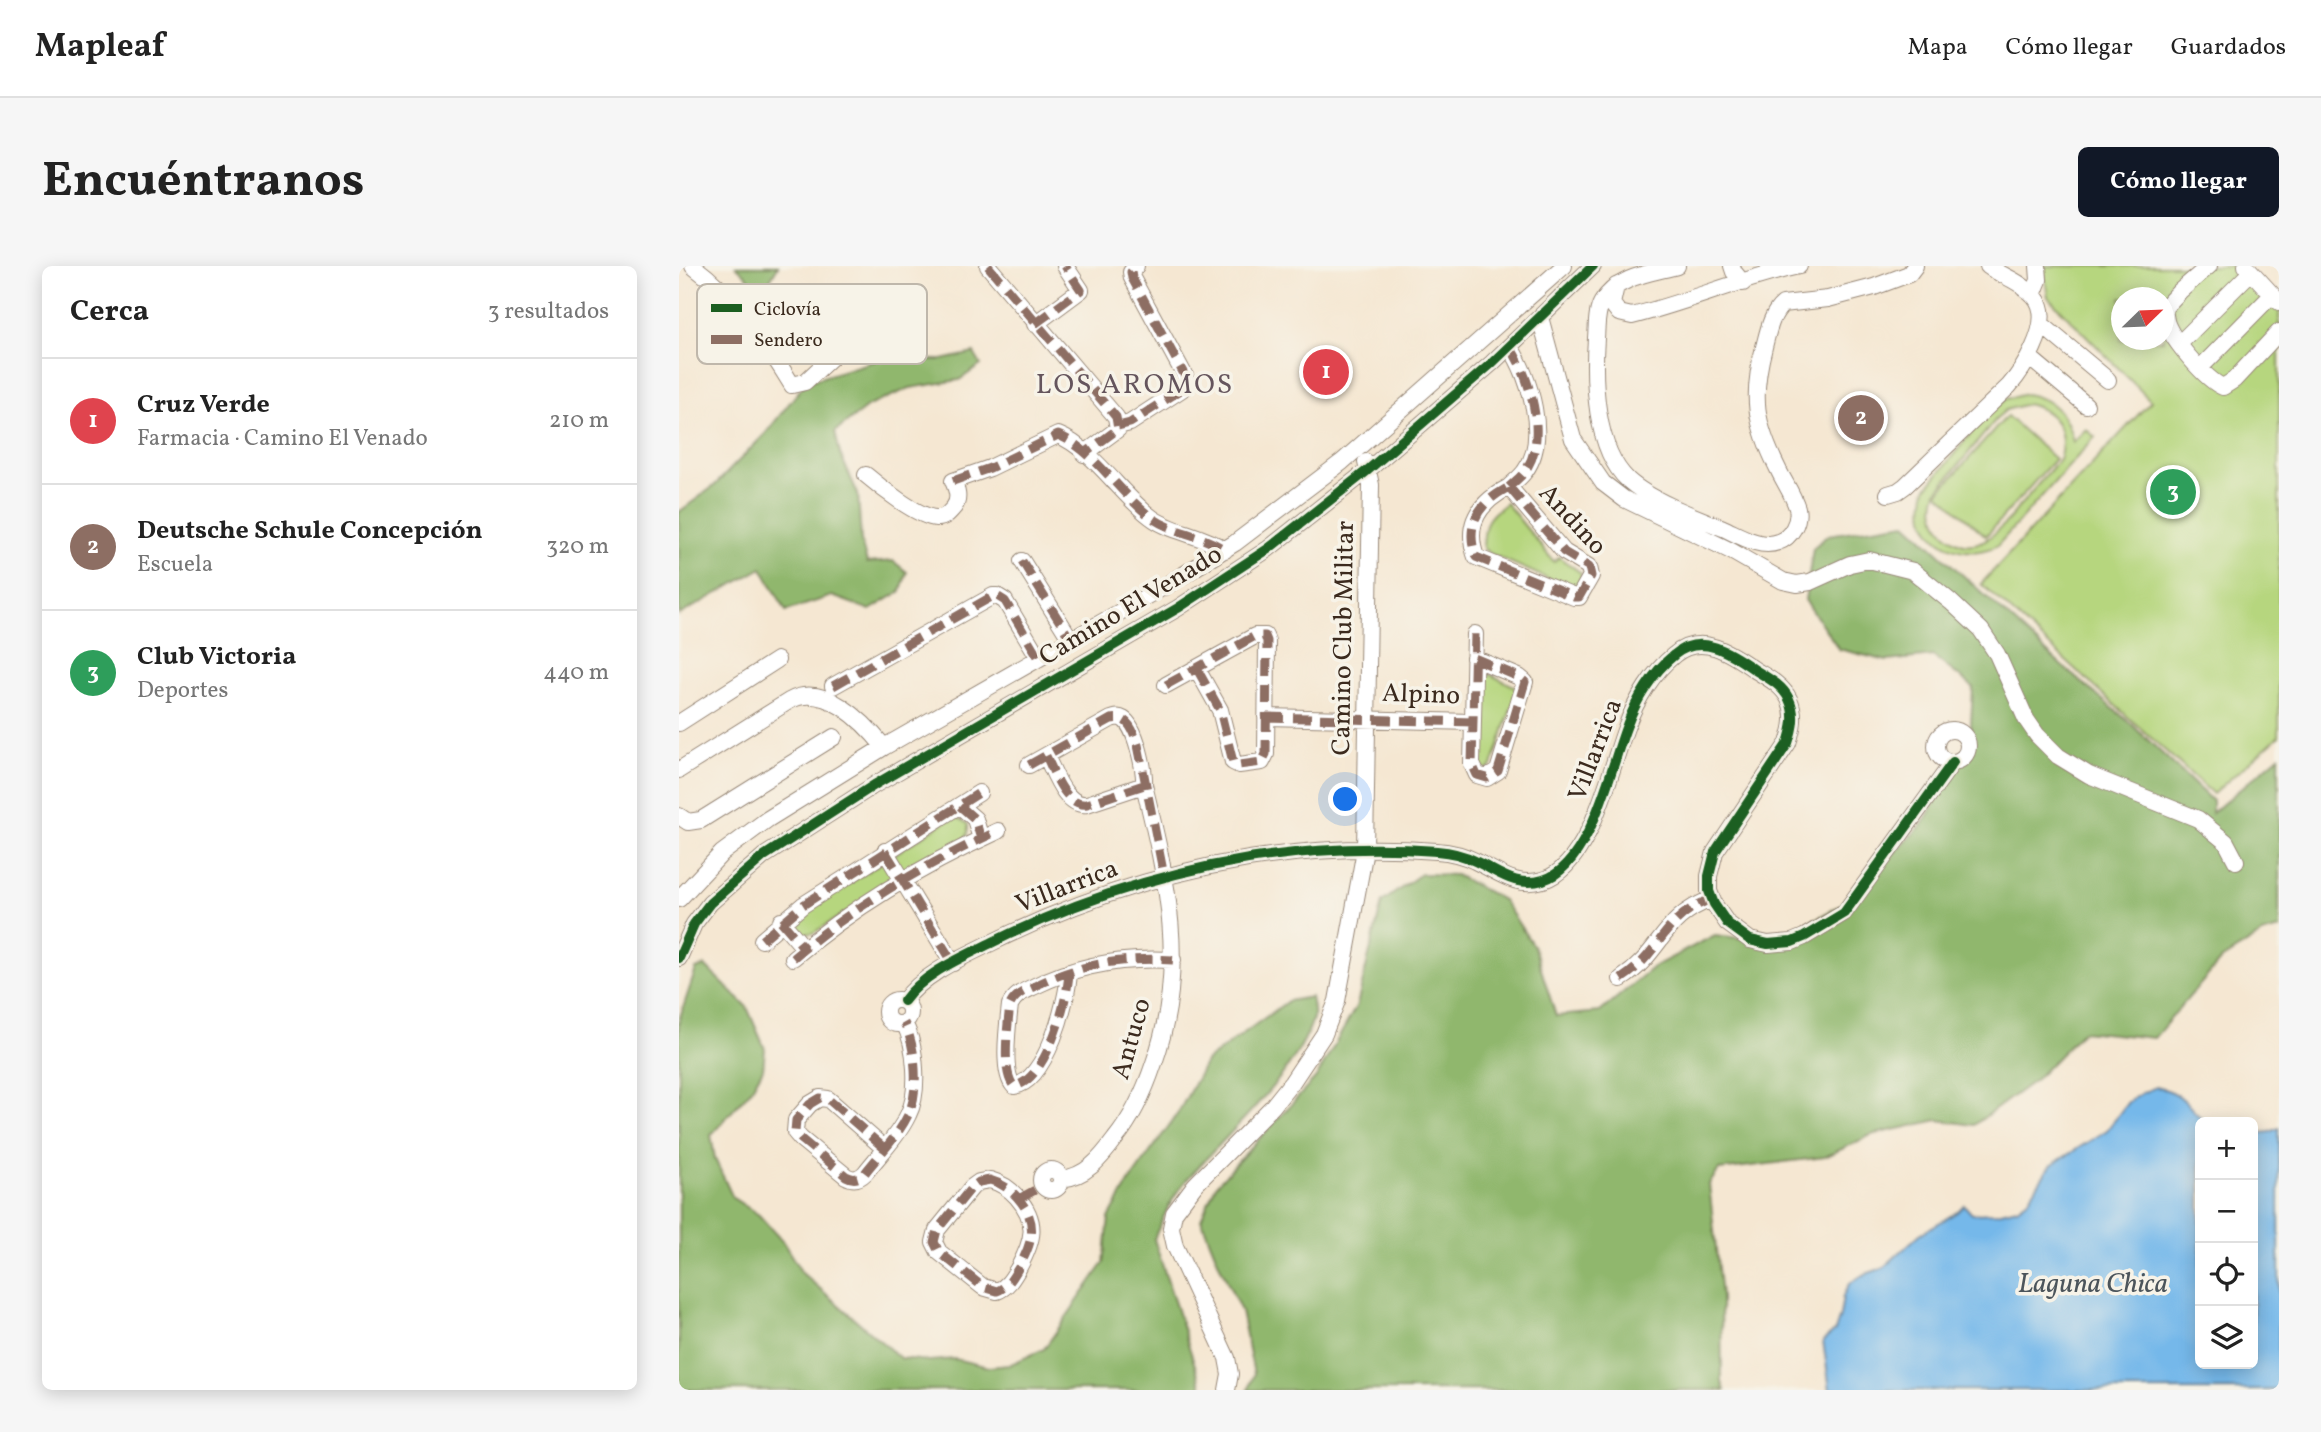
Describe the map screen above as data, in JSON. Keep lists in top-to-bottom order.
{
  "streets": {
    "street": [
      "Andino",
      "Camino El Venado",
      "Camino Club Militar",
      "Alpino",
      "Villarrica",
      "Antuco"
    ]
  },
  "crossings": [
    ["Andino", "Camino El Venado"],
    ["Camino El Venado", "Camino Club Militar"],
    ["Camino Club Militar", "Alpino"],
    ["Camino Club Militar", "Villarrica"],
    ["Villarrica", "Antuco"]
  ],
  "districts": ["LOS AROMOS"],
  "water": ["Laguna Chica"],
  "legend": ["Ciclovía", "Sendero"],
  "north": "top right",
  "page": {
    "header": "Mapleaf",
    "nav": ["Mapa", "Cómo llegar", "Guardados"],
    "buttons": "Cómo llegar",
    "title": "Encuéntranos",
    "heading": ["Cerca", "3 resultados"],
    "pins": ["1", "2", "3"],
    "list": [
      {
        "mark": "1",
        "name": "Cruz Verde",
        "note": "Farmacia · Camino El Venado",
        "value": "210 m"
      },
      {
        "mark": "2",
        "name": "Deutsche Schule Concepción",
        "note": "Escuela",
        "value": "320 m"
      },
      {
        "mark": "3",
        "name": "Club Victoria",
        "note": "Deportes",
        "value": "440 m"
      }
    ],
    "map_buttons": ["+", "−"]
  }
}
